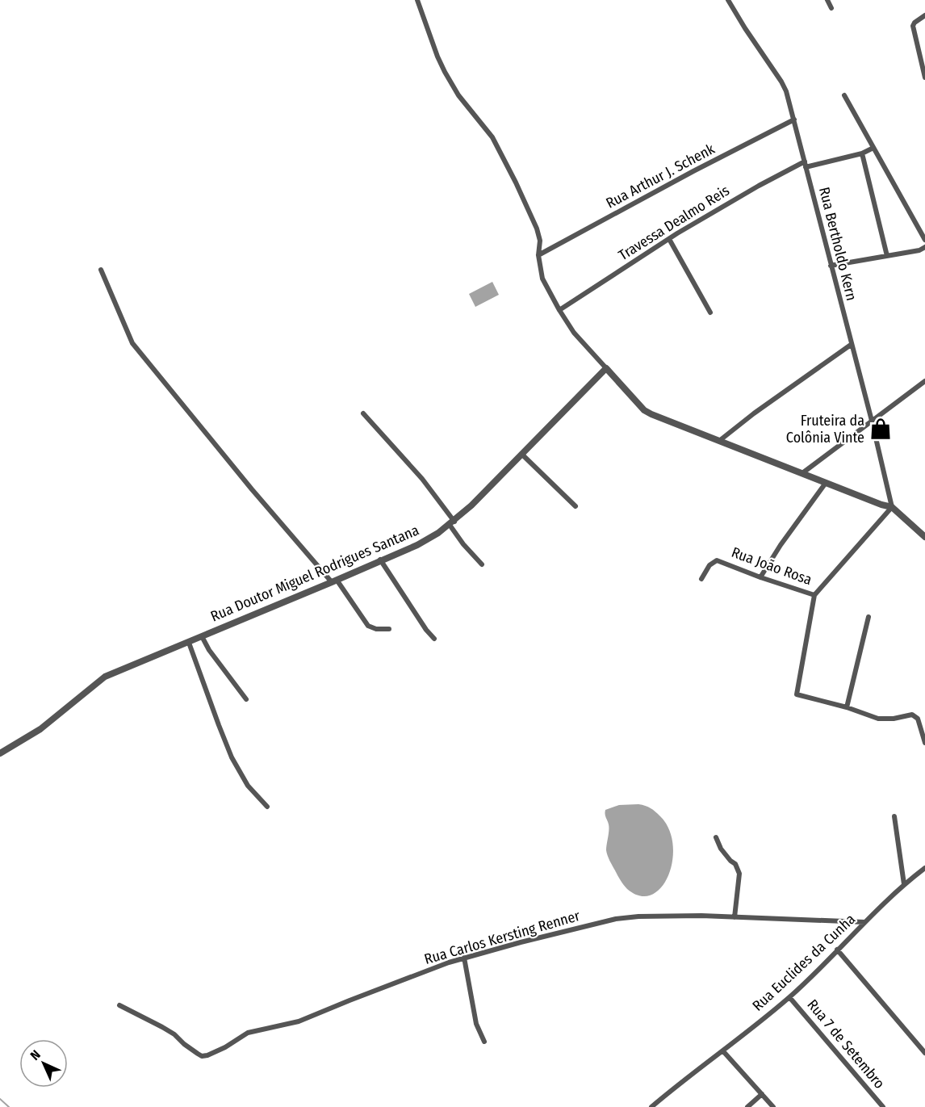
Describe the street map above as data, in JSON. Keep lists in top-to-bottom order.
{
  "streets": {
    "street": [
      "Rua Arthur J. Schenk",
      "Travessa Dealmo Reis",
      "Rua Bertholdo Kern",
      "Rua João Rosa",
      "Rua Doutor Miguel Rodrigues Santana",
      "Rua Carlos Kersting Renner",
      "Rua Euclides da Cunha",
      "Rua 7 de Setembro"
    ]
  },
  "crossings": [
    ["Rua Arthur J. Schenk", "Rua Bertholdo Kern"],
    ["Travessa Dealmo Reis", "Rua Bertholdo Kern"],
    ["Rua Carlos Kersting Renner", "Rua Euclides da Cunha"],
    ["Rua Euclides da Cunha", "Rua 7 de Setembro"]
  ],
  "places": {
    "shop": ["Fruteira da Colônia Vinte"]
  },
  "north": "top left"
}
